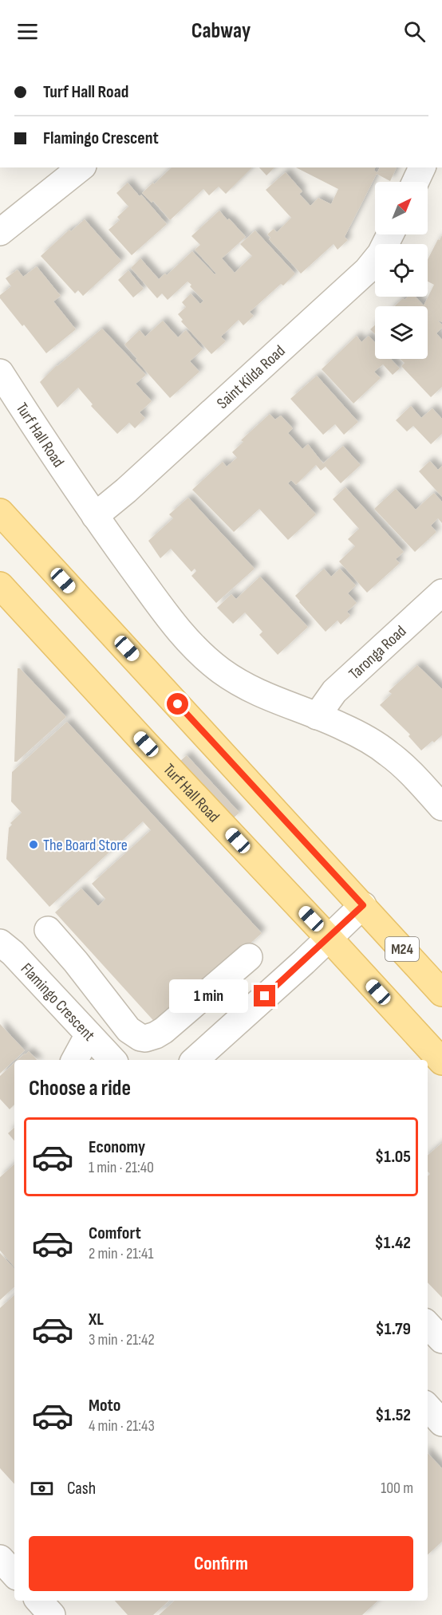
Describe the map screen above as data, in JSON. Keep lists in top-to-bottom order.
{
  "streets": {
    "main road": ["Turf Hall Road", "M24"],
    "street": ["Saint Kilda Road", "Taronga Road", "Flamingo Crescent"]
  },
  "crossings": [
    ["Saint Kilda Road", "Turf Hall Road"],
    ["Turf Hall Road", "Taronga Road"]
  ],
  "places": ["The Board Store"],
  "north": "top right",
  "page": {
    "header": "Cabway",
    "banner": ["Turf Hall Road", "Flamingo Crescent"],
    "bubble": "1 min",
    "heading": "Choose a ride",
    "list": [
      {
        "name": "Economy",
        "note": "1 min · 21:40",
        "value": "$1.05"
      },
      {
        "name": "Comfort",
        "note": "2 min · 21:41",
        "value": "$1.42"
      },
      {
        "name": "XL",
        "note": "3 min · 21:42",
        "value": "$1.79"
      },
      {
        "name": "Moto",
        "note": "4 min · 21:43",
        "value": "$1.52"
      }
    ],
    "pay": ["Cash", "100 m"],
    "buttons": "Confirm"
  }
}
